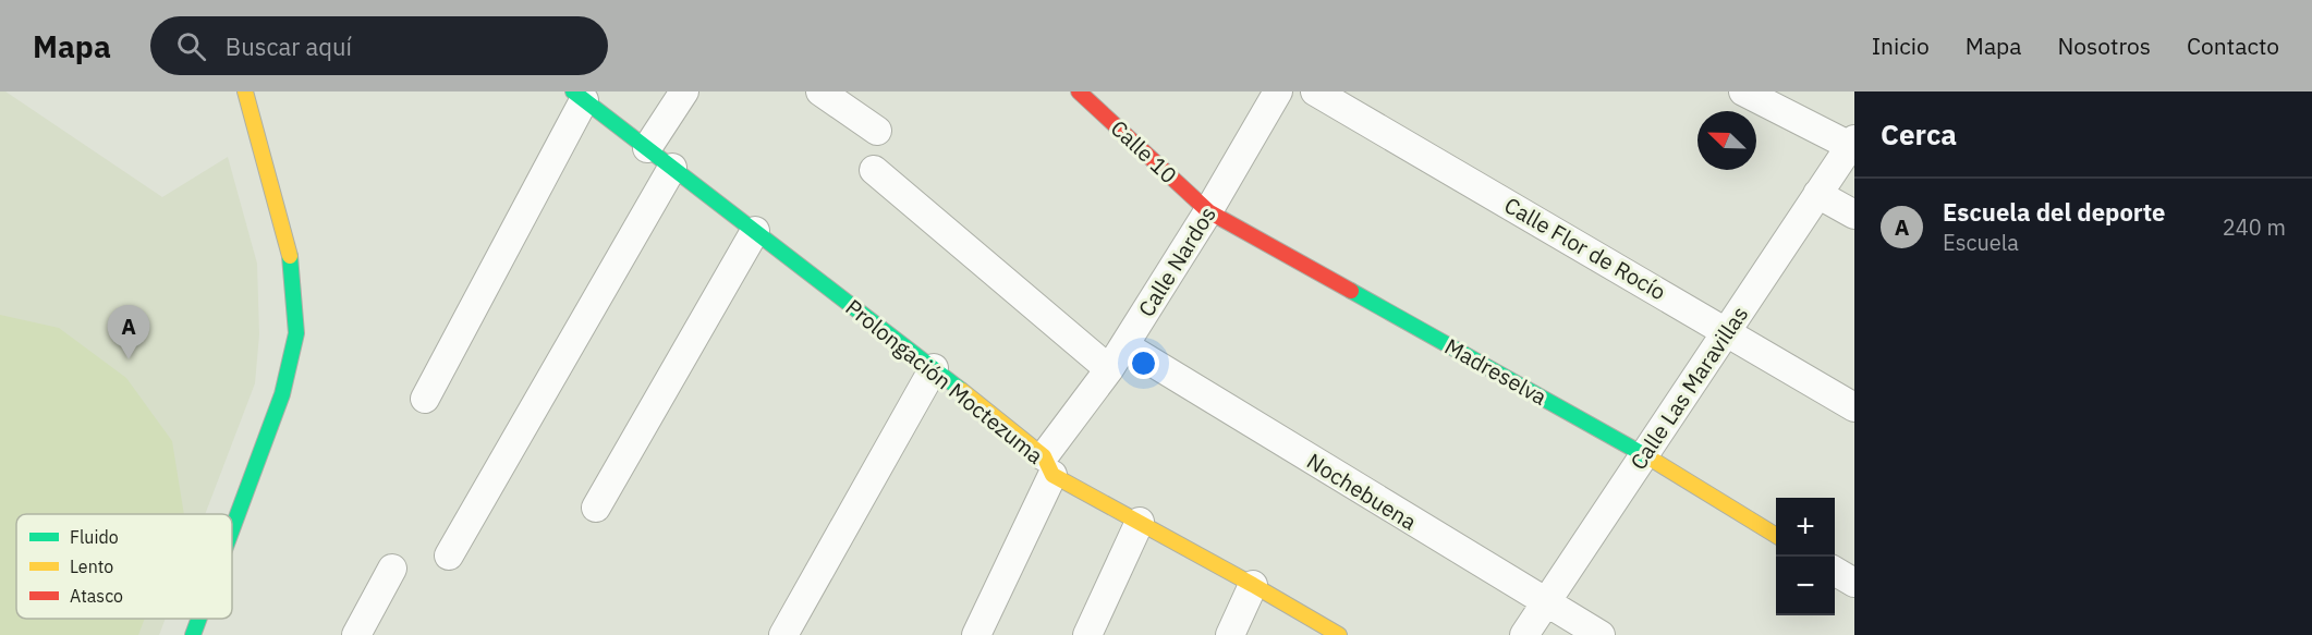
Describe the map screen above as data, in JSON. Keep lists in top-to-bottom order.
{
  "streets": {
    "main road": ["Calle 10", "Madreselva", "Prolongación Moctezuma"],
    "street": [
      "Calle Flor de Rocío",
      "Calle Nardos",
      "Calle Las Maravillas",
      "Nochebuena"
    ]
  },
  "crossings": [
    ["Calle 10", "Calle Nardos"],
    ["Calle 10", "Madreselva"],
    ["Calle Flor de Rocío", "Calle Las Maravillas"],
    ["Calle Nardos", "Madreselva"],
    ["Calle Nardos", "Prolongación Moctezuma"],
    ["Calle Nardos", "Nochebuena"],
    ["Madreselva", "Calle Las Maravillas"],
    ["Calle Las Maravillas", "Nochebuena"]
  ],
  "legend": ["Fluido", "Lento", "Atasco"],
  "north": "top left",
  "page": {
    "header": "Mapa",
    "search": "Buscar aquí",
    "nav": [
      "Inicio",
      "Mapa",
      "Nosotros",
      "Contacto"
    ],
    "heading": "Cerca",
    "list": [
      {
        "mark": "A",
        "name": "Escuela del deporte",
        "note": "Escuela",
        "value": "240 m"
      }
    ],
    "pins": "A",
    "map_buttons": ["+", "−"]
  }
}
